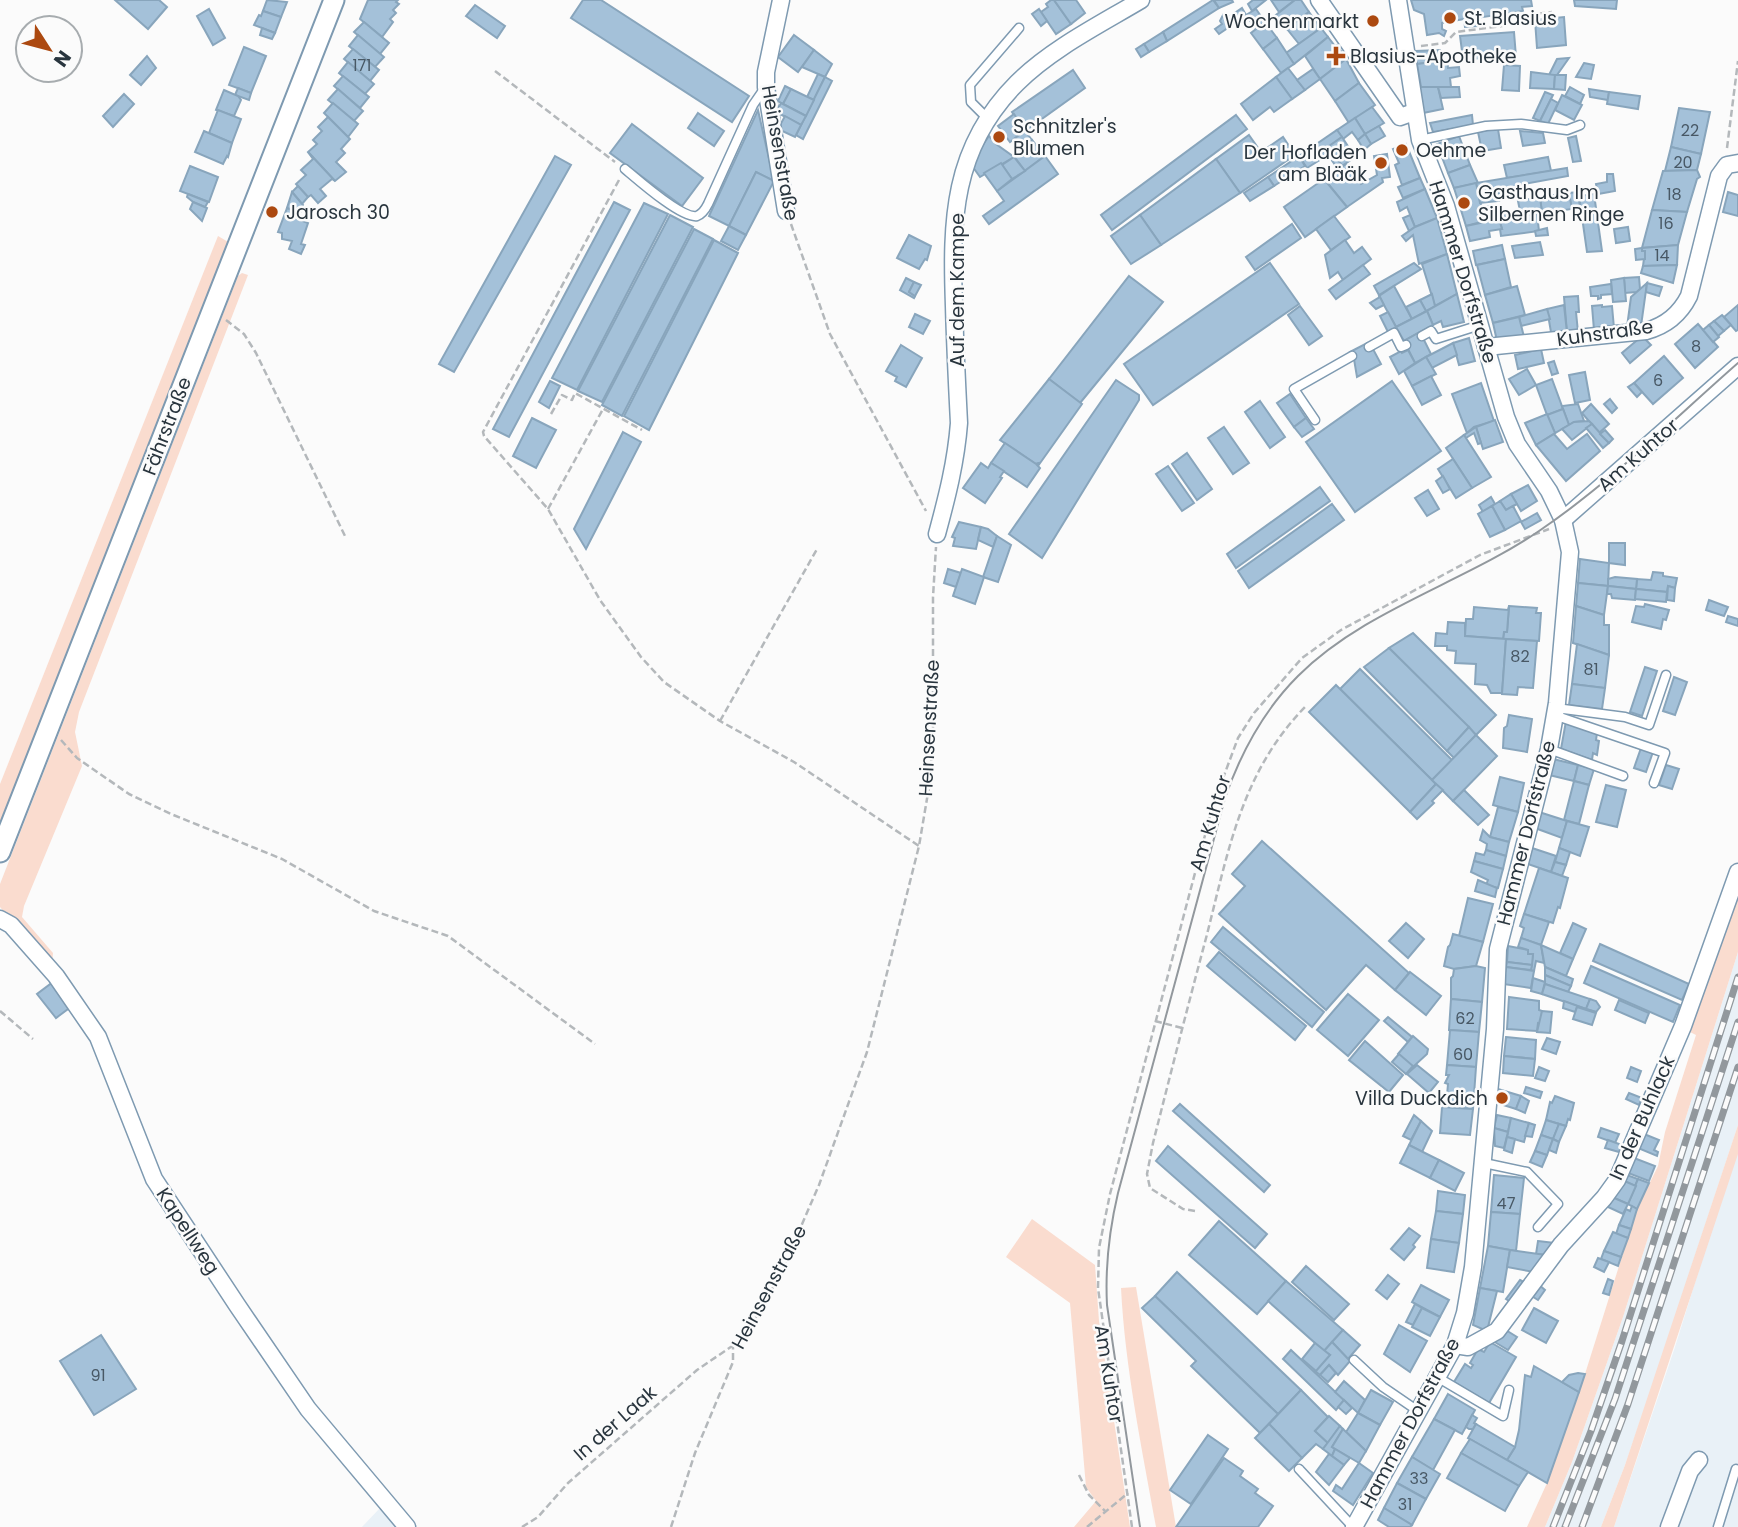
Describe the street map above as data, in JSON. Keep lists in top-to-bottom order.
{
  "streets": {
    "street": [
      "Heinsenstraße",
      "Hammer Dorfstraße",
      "Auf dem Kampe",
      "Kuhstraße",
      "Fährstraße",
      "Am Kuhtor",
      "In der Buhlack",
      "Kapellweg"
    ],
    "path": ["In der Laak"]
  },
  "crossings": [
    ["Heinsenstraße", "Auf dem Kampe"],
    ["Heinsenstraße", "In der Laak"],
    ["Hammer Dorfstraße", "Kuhstraße"],
    ["Hammer Dorfstraße", "Am Kuhtor"],
    ["Hammer Dorfstraße", "In der Buhlack"]
  ],
  "places": {
    "other": [
      "St. Blasius",
      "Wochenmarkt",
      "Schnitzler's Blumen",
      "Oehme",
      "Der Hofladen am Blääk",
      "Gasthaus Im Silbernen Ringe",
      "Jarosch 30",
      "Villa Duckdich"
    ],
    "health": ["Blasius-Apotheke"]
  },
  "house_numbers": [
    "171",
    "22",
    "20",
    "18",
    "16",
    "14",
    "8",
    "6",
    "82",
    "81",
    "62",
    "60",
    "47",
    "91",
    "33",
    "31"
  ],
  "north": "bottom right"
}
